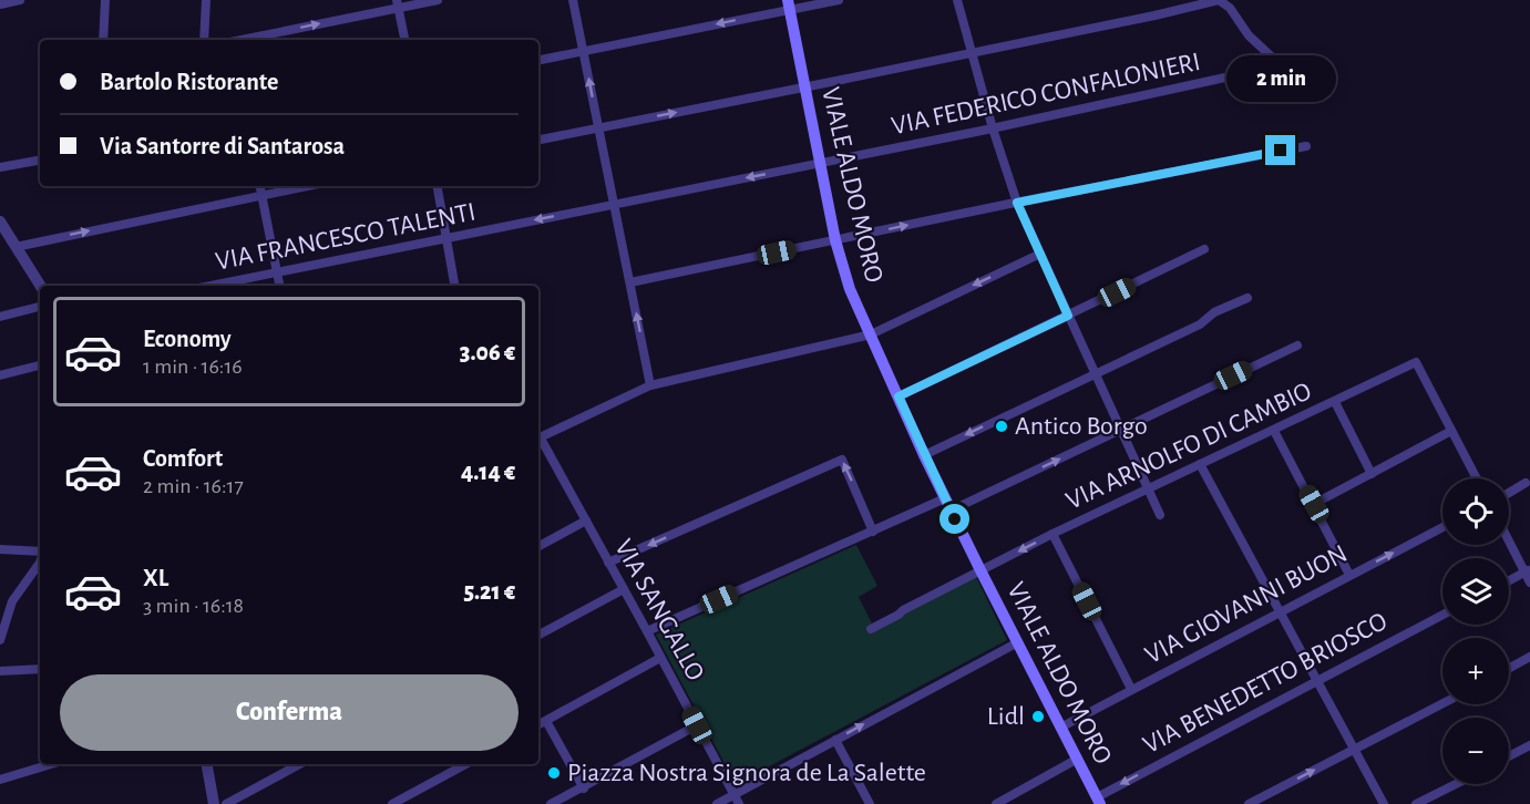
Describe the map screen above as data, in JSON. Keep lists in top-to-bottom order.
{
  "streets": {
    "main road": ["VIALE ALDO MORO"],
    "street": [
      "VIA FEDERICO CONFALONIERI",
      "VIA FRANCESCO TALENTI",
      "VIA ARNOLFO DI CAMBIO",
      "VIA GIOVANNI BUON",
      "VIA SANGALLO",
      "VIA BENEDETTO BRIOSCO"
    ]
  },
  "crossings": [
    ["VIA FEDERICO CONFALONIERI", "VIALE ALDO MORO"],
    ["VIA FEDERICO CONFALONIERI", "VIA FRANCESCO TALENTI"],
    ["VIALE ALDO MORO", "VIA FRANCESCO TALENTI"],
    ["VIALE ALDO MORO", "VIA ARNOLFO DI CAMBIO"],
    ["VIALE ALDO MORO", "VIA GIOVANNI BUON"],
    ["VIALE ALDO MORO", "VIA BENEDETTO BRIOSCO"]
  ],
  "one_way": ["VIA FRANCESCO TALENTI", "VIA BENEDETTO BRIOSCO"],
  "places": ["Antico Borgo", "Lidl", "Piazza Nostra Signora de La Salette"],
  "page": {
    "banner": ["Bartolo Ristorante", "Via Santorre di Santarosa"],
    "bubble": "2 min",
    "list": [
      {
        "name": "Economy",
        "note": "1 min · 16:16",
        "value": "3.06 €"
      },
      {
        "name": "Comfort",
        "note": "2 min · 16:17",
        "value": "4.14 €"
      },
      {
        "name": "XL",
        "note": "3 min · 16:18",
        "value": "5.21 €"
      }
    ],
    "map_buttons": ["+", "−"],
    "buttons": "Conferma"
  }
}
